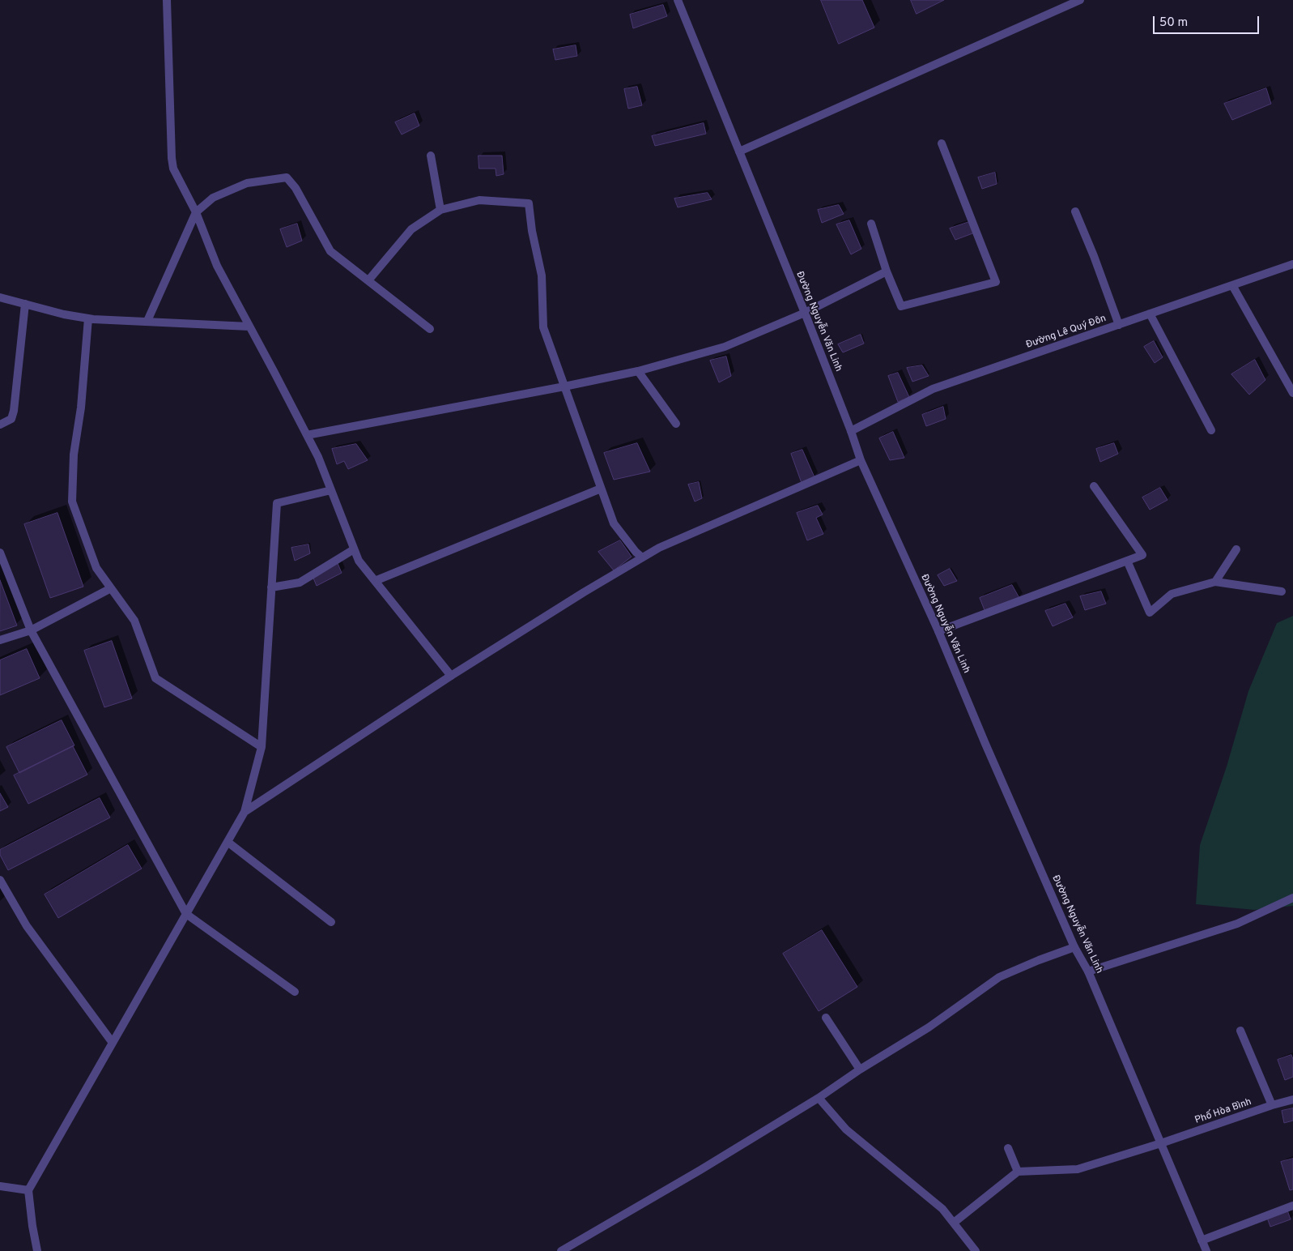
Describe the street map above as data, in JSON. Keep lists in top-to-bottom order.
{
  "streets": {
    "street": ["Đường Nguyễn Văn Linh", "Đường Lê Quý Đôn", "Phố Hòa Bình"]
  },
  "crossings": [
    ["Đường Nguyễn Văn Linh", "Đường Lê Quý Đôn"],
    ["Đường Nguyễn Văn Linh", "Phố Hòa Bình"]
  ],
  "scale_bar": "50 m"
}
